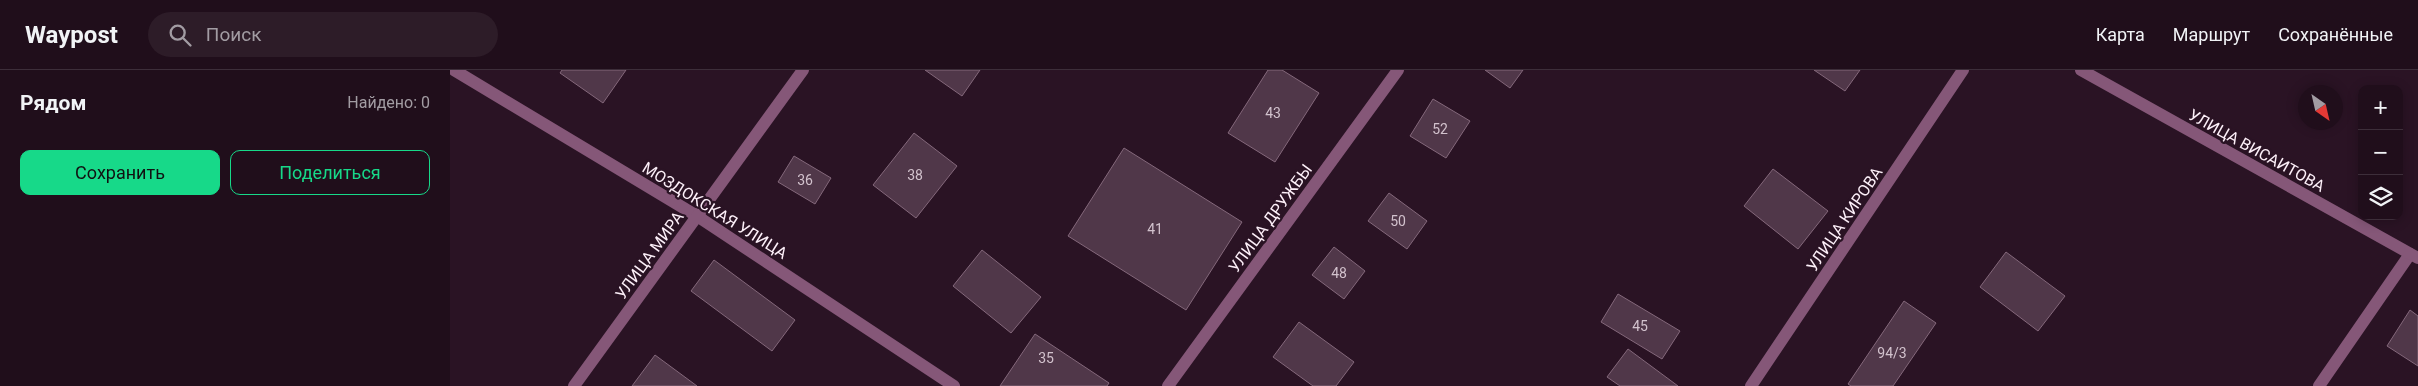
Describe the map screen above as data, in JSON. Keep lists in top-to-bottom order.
{
  "streets": {
    "street": [
      "УЛИЦА ВИСАИТОВА",
      "МОЗДОКСКАЯ УЛИЦА",
      "УЛИЦА ДРУЖБЫ",
      "УЛИЦА КИРОВА",
      "УЛИЦА МИРА"
    ]
  },
  "crossings": [
    ["МОЗДОКСКАЯ УЛИЦА", "УЛИЦА МИРА"]
  ],
  "house_numbers": [
    "43",
    "52",
    "38",
    "36",
    "50",
    "41",
    "48",
    "45",
    "94/3",
    "35"
  ],
  "north": "bottom right",
  "page": {
    "header": "Waypost",
    "search": "Поиск",
    "nav": ["Карта", "Маршрут", "Сохранённые"],
    "heading": ["Рядом", "Найдено: 0"],
    "map_buttons": ["+", "−"],
    "buttons": ["Сохранить", "Поделиться"]
  }
}
